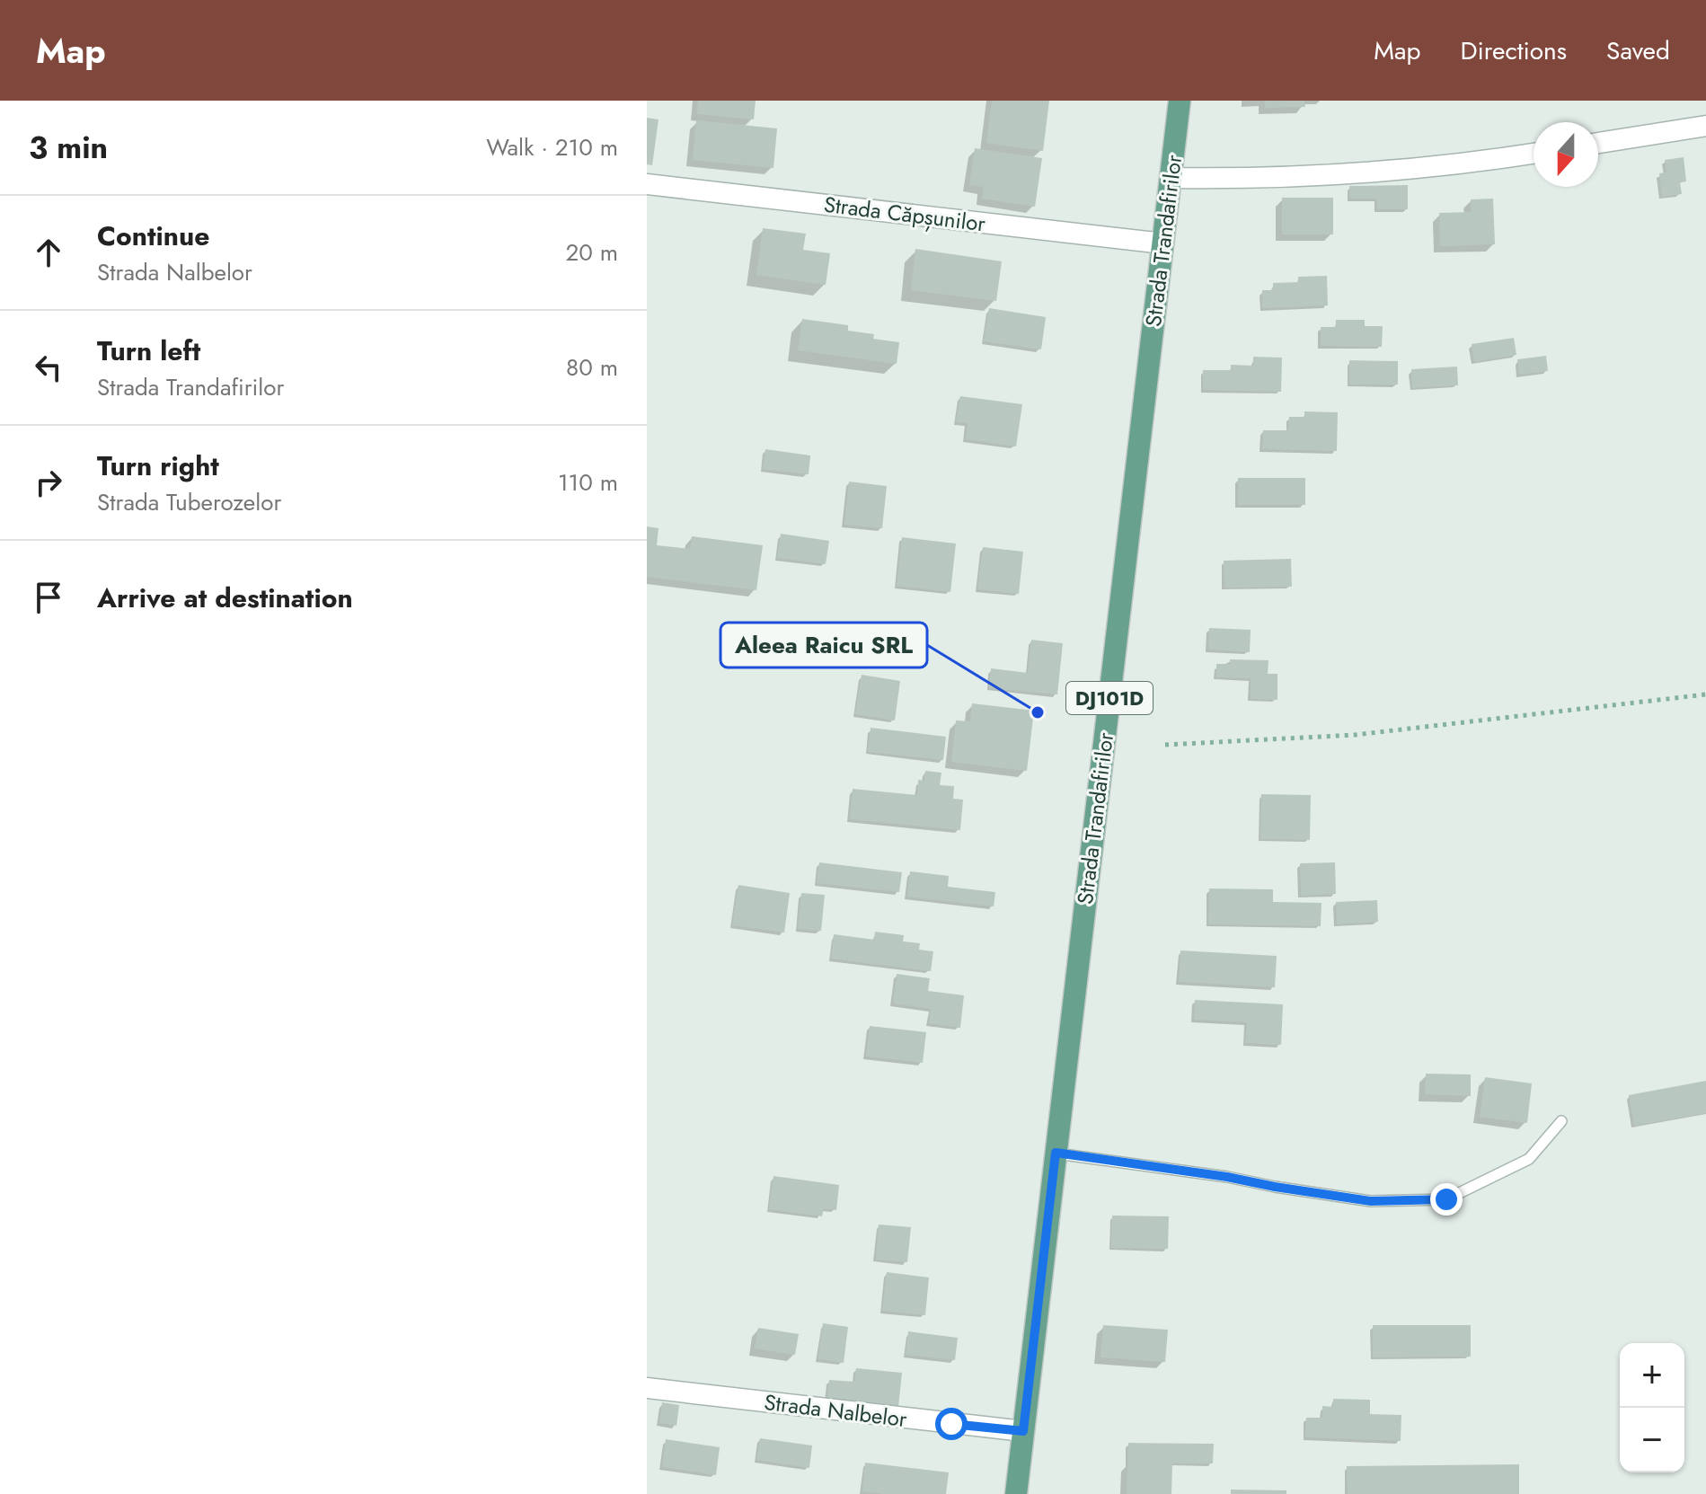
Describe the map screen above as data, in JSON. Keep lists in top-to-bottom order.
{
  "streets": {
    "main road": ["Strada Trandafirilor", "DJ101D"],
    "street": ["Strada Căpșunilor", "Strada Nalbelor"]
  },
  "crossings": [
    ["Strada Căpșunilor", "Strada Trandafirilor"],
    ["Strada Trandafirilor", "Strada Nalbelor"]
  ],
  "places": ["Aleea Raicu SRL"],
  "north": "bottom",
  "page": {
    "header": "Map",
    "nav": ["Map", "Directions", "Saved"],
    "heading": ["3 min", "Walk · 210 m"],
    "list": [
      ["Continue", "Strada Nalbelor", "20 m"],
      ["Turn left", "Strada Trandafirilor", "80 m"],
      ["Turn right", "Strada Tuberozelor", "110 m"],
      "Arrive at destination"
    ],
    "map_buttons": ["+", "−"]
  }
}
